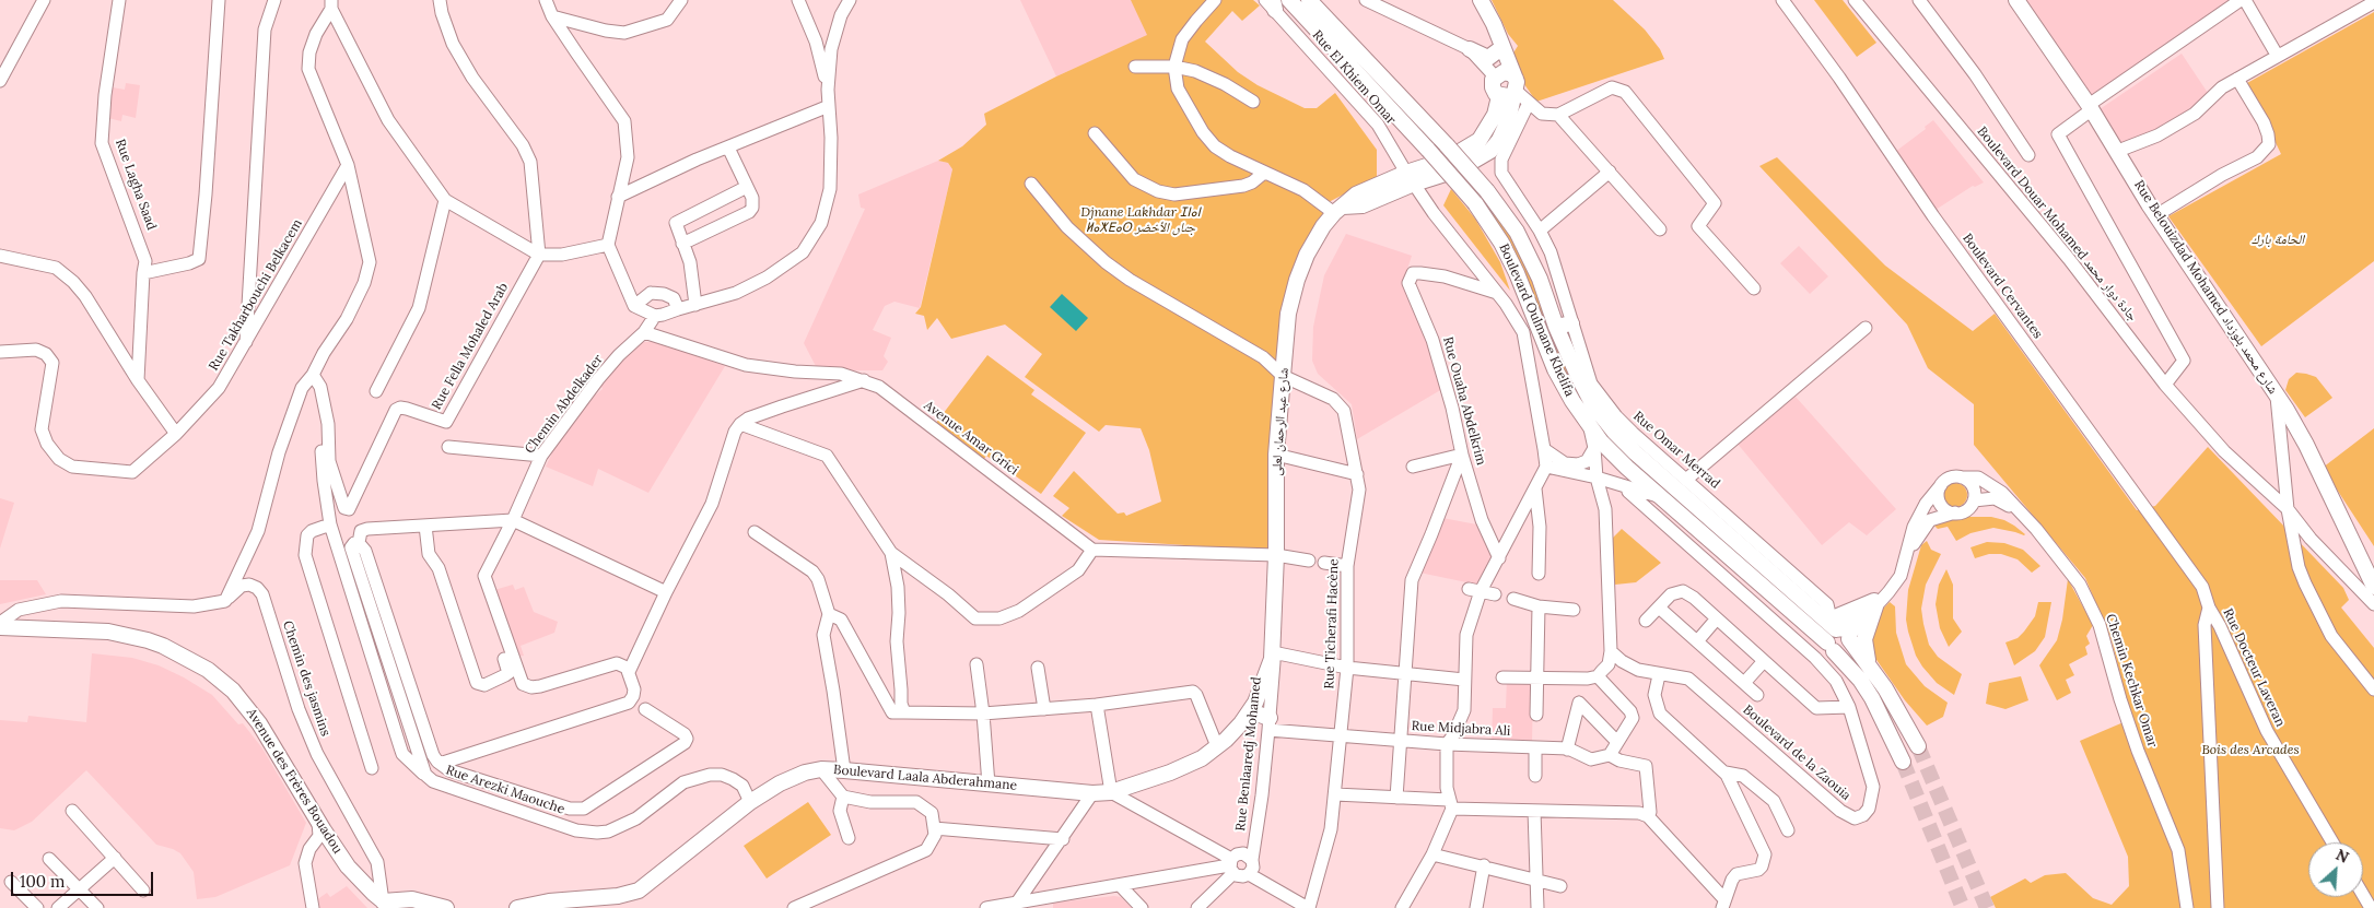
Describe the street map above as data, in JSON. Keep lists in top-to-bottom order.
{
  "streets": {
    "main road": [
      "Rue Belouizdad Mohamed شارع محمد بلوزداد",
      "Boulevard Oulmane Khelifa",
      "شارع عبد الرحمان لعلى",
      "Boulevard Laala Abderahmane",
      "Avenue des Frères Bouadou"
    ],
    "street": [
      "Rue El Khiem Omar",
      "Rue Lagha Saad",
      "Boulevard Douar Mohamed جادة دوار محمد",
      "Boulevard Cervantes",
      "Rue Takharbouchi Belkacem",
      "Rue Fella Mohaled Arab",
      "Rue Ouaha Abdelkrim",
      "Chemin Abdelkader",
      "Avenue Amar Grici",
      "Rue Omar Merrad",
      "Rue Ticherafi Hacène",
      "Rue Docteur Laveran",
      "Chemin des jasmins",
      "Chemin Kechkar Omar",
      "Rue Midjabra Ali",
      "Boulevard de la Zaouia",
      "Rue Benlaaredj Mohamed",
      "Rue Arezki Maouche"
    ]
  },
  "crossings": [
    ["Rue El Khiem Omar", "Rue Ouaha Abdelkrim"],
    ["Boulevard Cervantes", "Rue Docteur Laveran"],
    ["Chemin Abdelkader", "Avenue Amar Grici"],
    ["شارع عبد الرحمان لعلى", "Rue Ticherafi Hacène"],
    ["شارع عبد الرحمان لعلى", "Rue Benlaaredj Mohamed"],
    ["شارع عبد الرحمان لعلى", "Boulevard Laala Abderahmane"],
    ["Rue Ticherafi Hacène", "Rue Midjabra Ali"],
    ["Chemin des jasmins", "Avenue des Frères Bouadou"],
    ["Rue Midjabra Ali", "Rue Benlaaredj Mohamed"],
    ["Rue Benlaaredj Mohamed", "Boulevard Laala Abderahmane"],
    ["Boulevard Laala Abderahmane", "Rue Arezki Maouche"]
  ],
  "parks": ["Djnane Lakhdar ⵊⵏⴰⵏ ⵍⴰⵅⴹⴰⵔ جنان الأخضر", "الحامة بارك", "Bois des Arcades"],
  "scale_bar": "100 m",
  "north": "top right"
}
